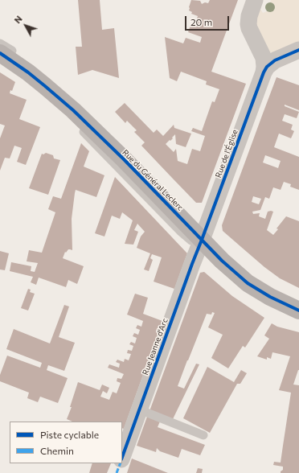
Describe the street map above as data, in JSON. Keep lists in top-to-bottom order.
{
  "streets": {
    "main road": ["Rue du Général Leclerc"],
    "street": ["Rue de l'Église", "Rue Jeanne d'Arc"]
  },
  "crossings": [
    ["Rue de l'Église", "Rue du Général Leclerc"],
    ["Rue de l'Église", "Rue Jeanne d'Arc"],
    ["Rue du Général Leclerc", "Rue Jeanne d'Arc"]
  ],
  "legend": ["Piste cyclable", "Chemin"],
  "scale_bar": "20 m",
  "north": "top left"
}
